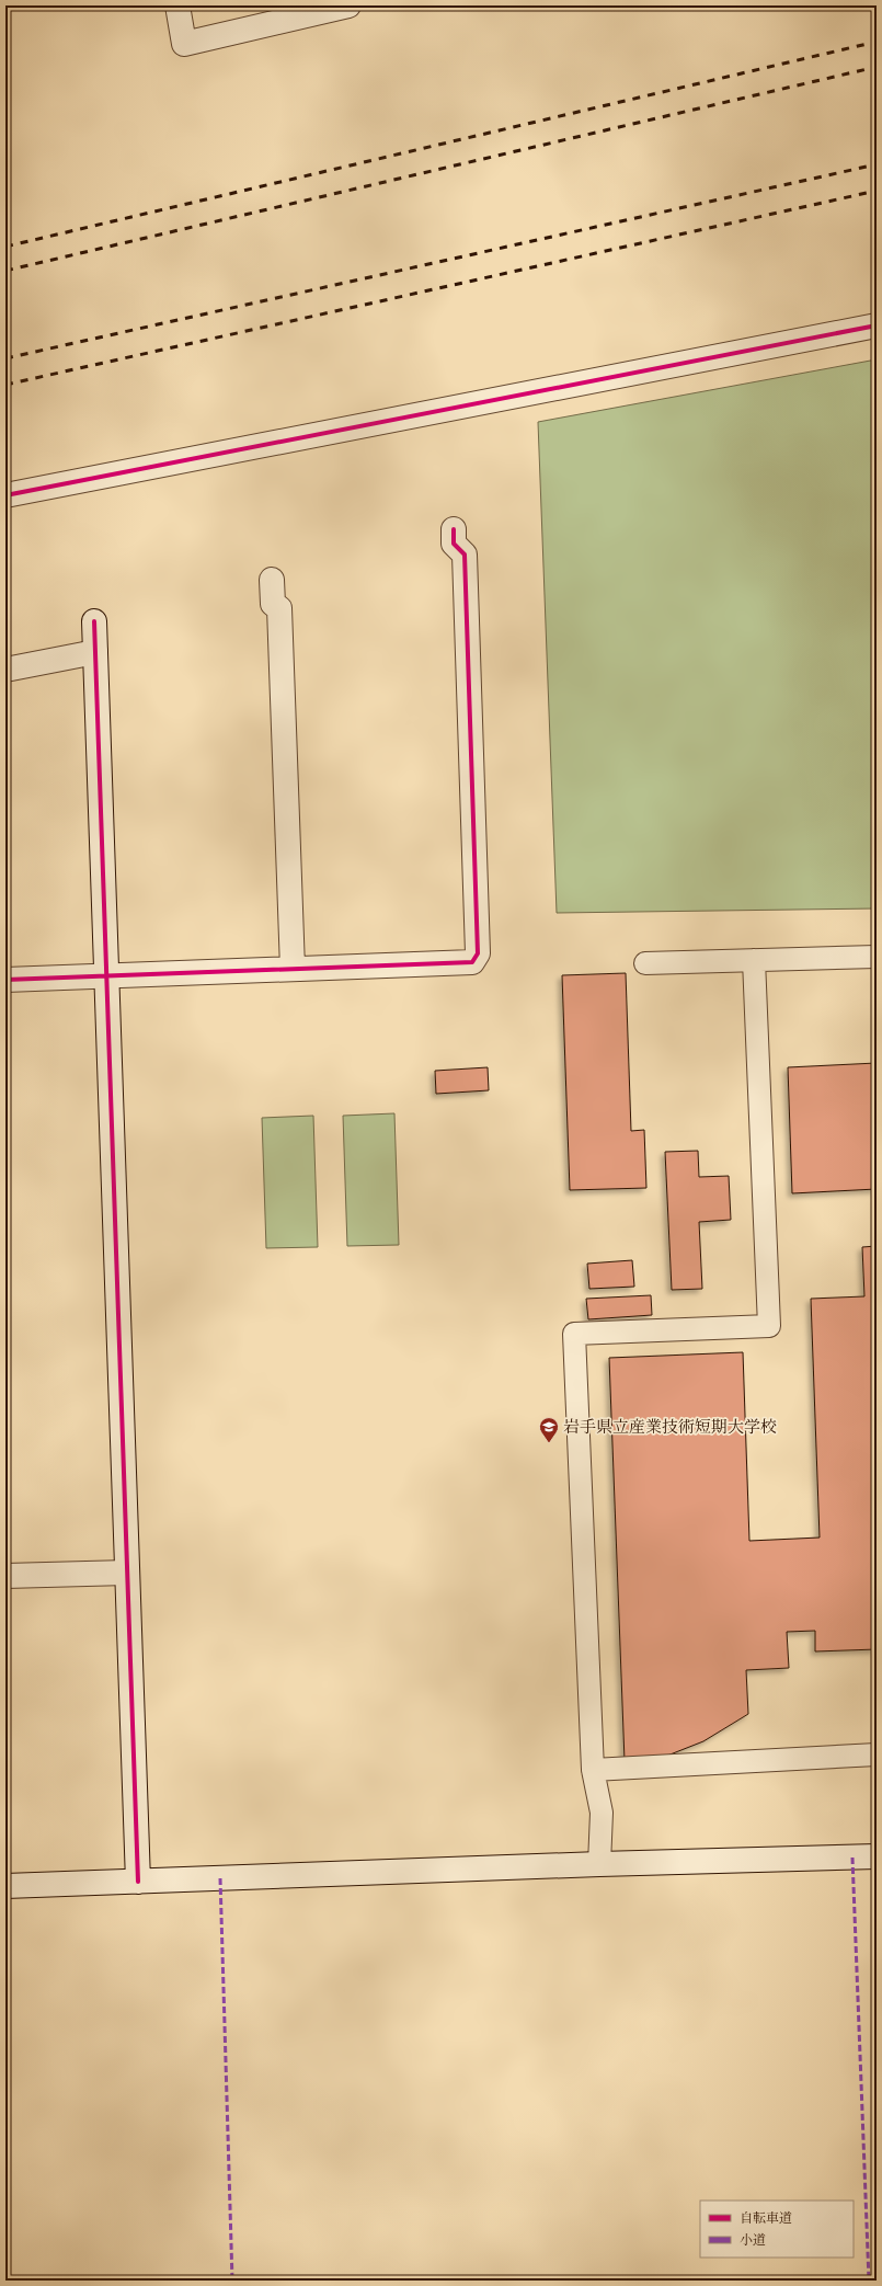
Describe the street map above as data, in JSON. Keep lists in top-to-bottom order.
{
  "places": {
    "school or university": ["岩手県立産業技術短期大学校"]
  },
  "legend": ["自転車道", "小道"]
}
